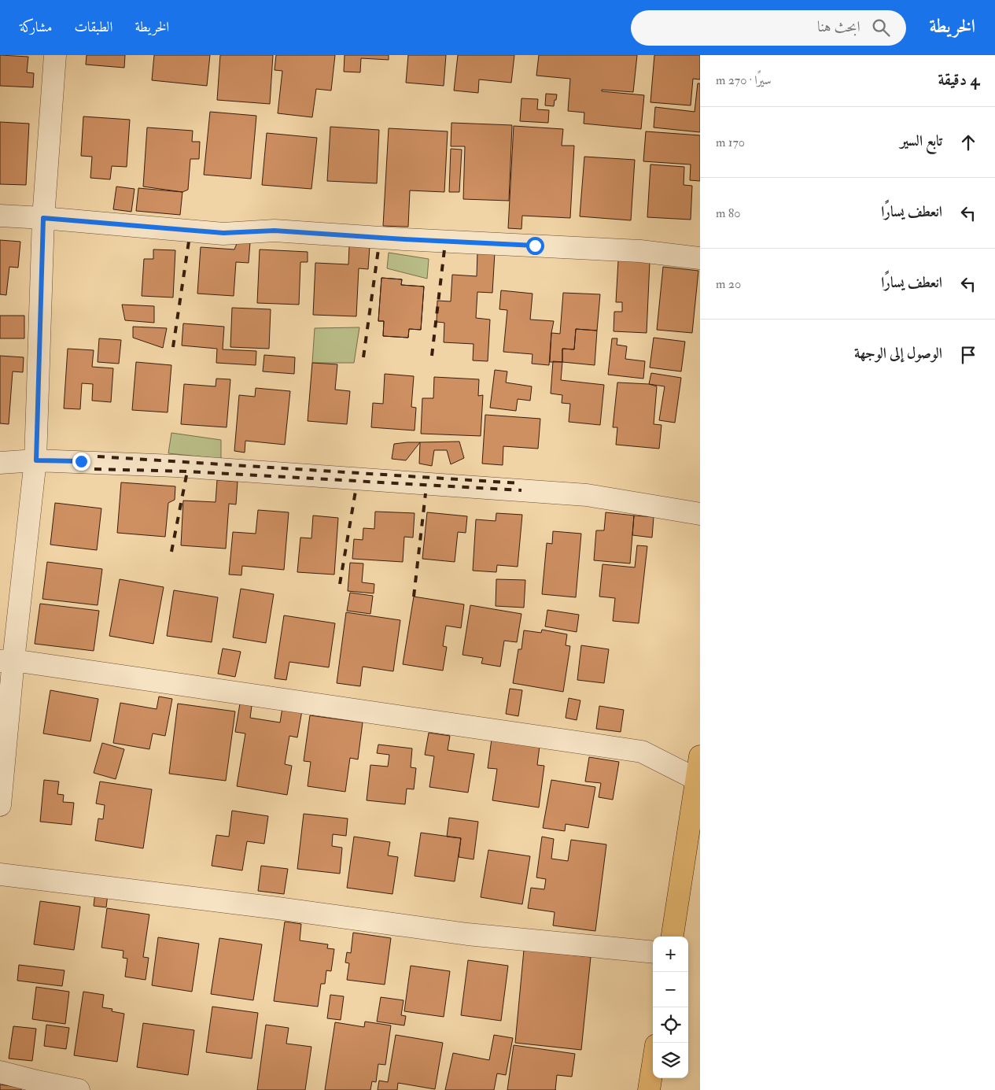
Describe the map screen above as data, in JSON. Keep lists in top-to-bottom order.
{
  "page": {
    "header": "الخريطة",
    "search": "ابحث هنا",
    "nav": ["الخريطة", "الطبقات", "مشاركة"],
    "heading": ["4 دقيقة", "سيرًا · 270 m"],
    "list": [
      ["تابع السير", "170 m"],
      ["انعطف يسارًا", "80 m"],
      ["انعطف يسارًا", "20 m"],
      "الوصول إلى الوجهة"
    ],
    "map_buttons": ["+", "−"]
  }
}
